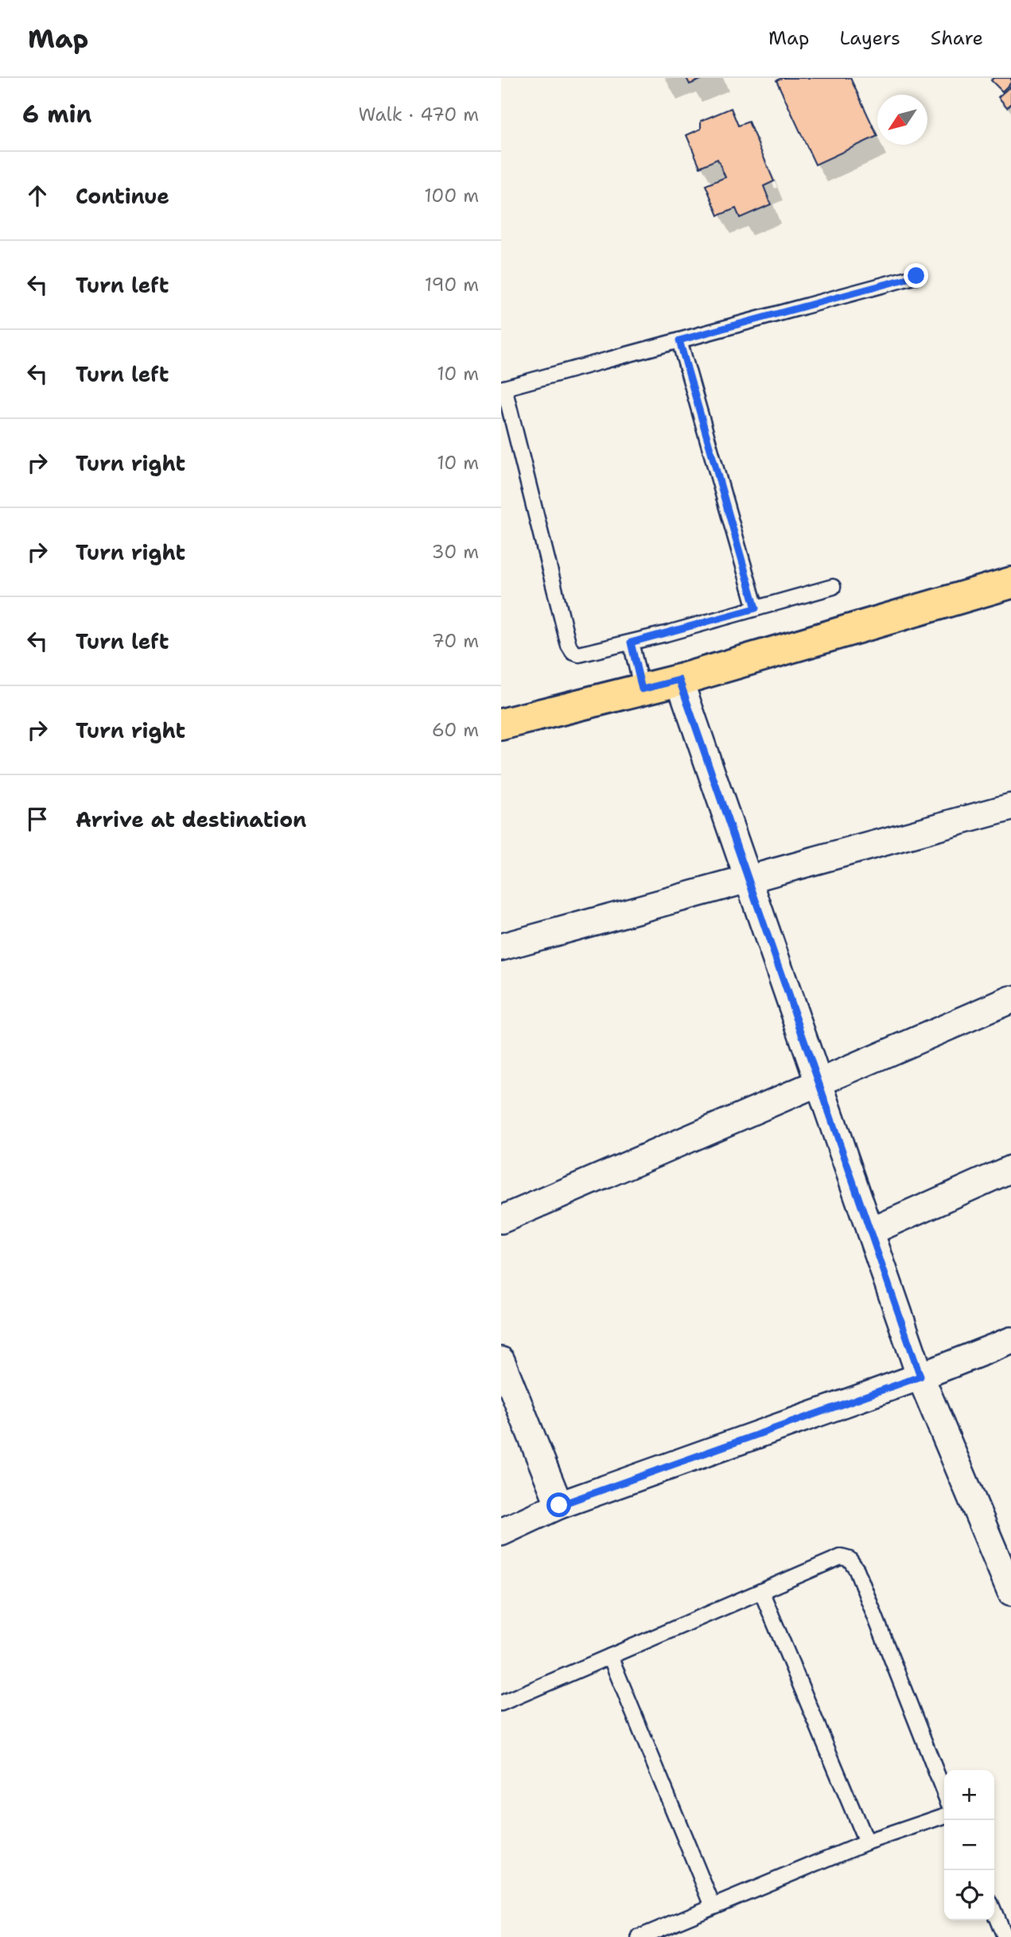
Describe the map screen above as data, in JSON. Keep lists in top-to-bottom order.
{
  "north": "bottom left",
  "page": {
    "header": "Map",
    "nav": ["Map", "Layers", "Share"],
    "heading": ["6 min", "Walk · 470 m"],
    "list": [
      ["Continue", "100 m"],
      ["Turn left", "190 m"],
      ["Turn left", "10 m"],
      ["Turn right", "10 m"],
      ["Turn right", "30 m"],
      ["Turn left", "70 m"],
      ["Turn right", "60 m"],
      "Arrive at destination"
    ],
    "map_buttons": ["+", "−"]
  }
}
